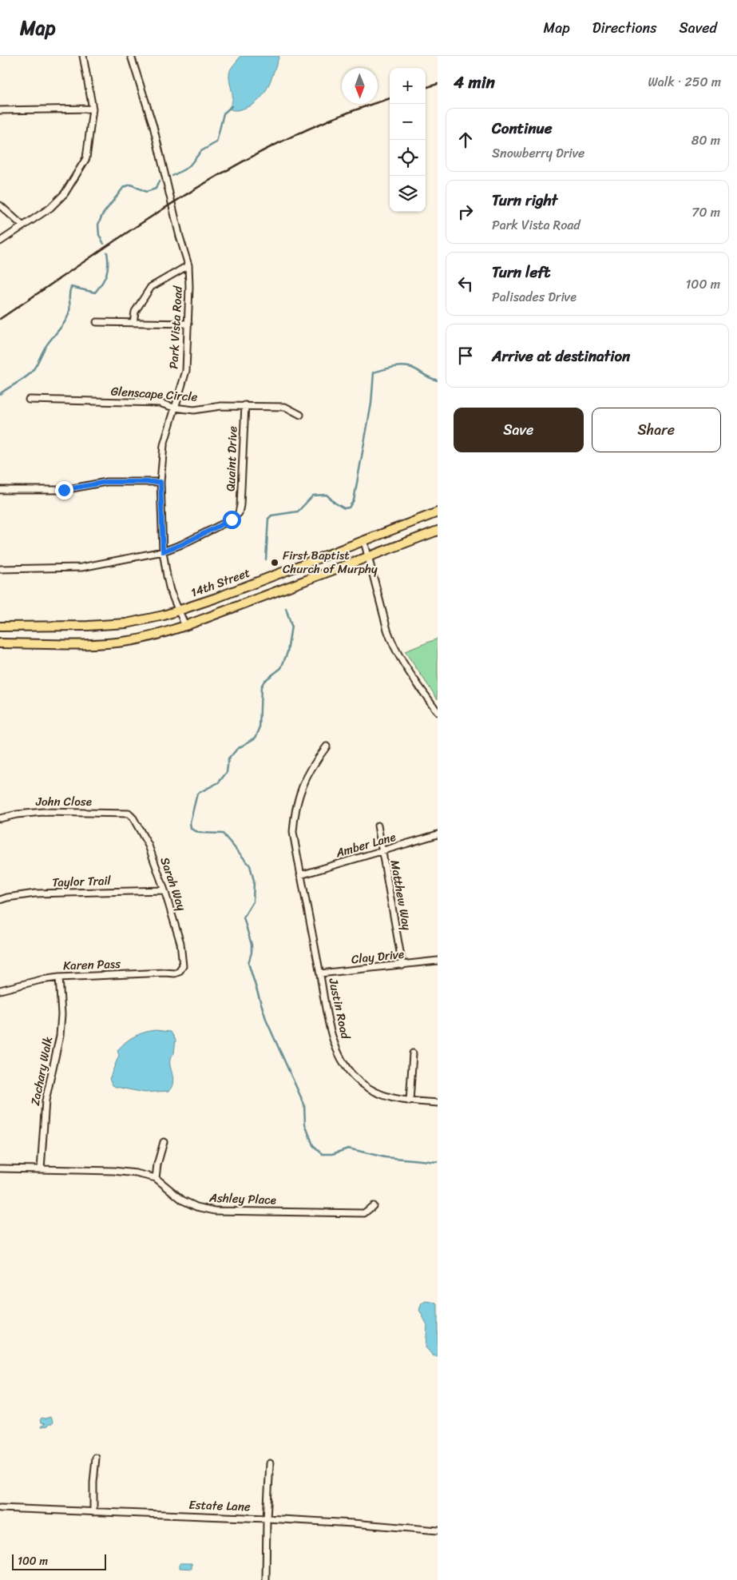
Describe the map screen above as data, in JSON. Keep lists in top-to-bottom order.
{
  "streets": {
    "main road": ["14th Street"],
    "street": [
      "Park Vista Road",
      "Glenscape Circle",
      "Quaint Drive",
      "John Close",
      "Amber Lane",
      "Taylor Trail",
      "Sarah Way",
      "Matthew Way",
      "Clay Drive",
      "Karen Pass",
      "Justin Road",
      "Zachary Walk",
      "Ashley Place",
      "Estate Lane"
    ]
  },
  "crossings": [
    ["Park Vista Road", "Glenscape Circle"],
    ["Park Vista Road", "Quaint Drive"],
    ["Park Vista Road", "14th Street"],
    ["Glenscape Circle", "Quaint Drive"],
    ["John Close", "Sarah Way"],
    ["Amber Lane", "Matthew Way"],
    ["Amber Lane", "Justin Road"],
    ["Taylor Trail", "Sarah Way"],
    ["Sarah Way", "Karen Pass"],
    ["Matthew Way", "Clay Drive"],
    ["Clay Drive", "Justin Road"],
    ["Karen Pass", "Zachary Walk"],
    ["Zachary Walk", "Ashley Place"]
  ],
  "places": ["First Baptist Church of Murphy"],
  "scale_bar": "100 m",
  "north": "bottom",
  "page": {
    "header": "Map",
    "nav": ["Map", "Directions", "Saved"],
    "heading": ["4 min", "Walk · 250 m"],
    "map_buttons": ["+", "−"],
    "list": [
      ["Continue", "Snowberry Drive", "80 m"],
      ["Turn right", "Park Vista Road", "70 m"],
      ["Turn left", "Palisades Drive", "100 m"],
      "Arrive at destination"
    ],
    "buttons": ["Save", "Share"],
    "scale": "100 m"
  }
}
